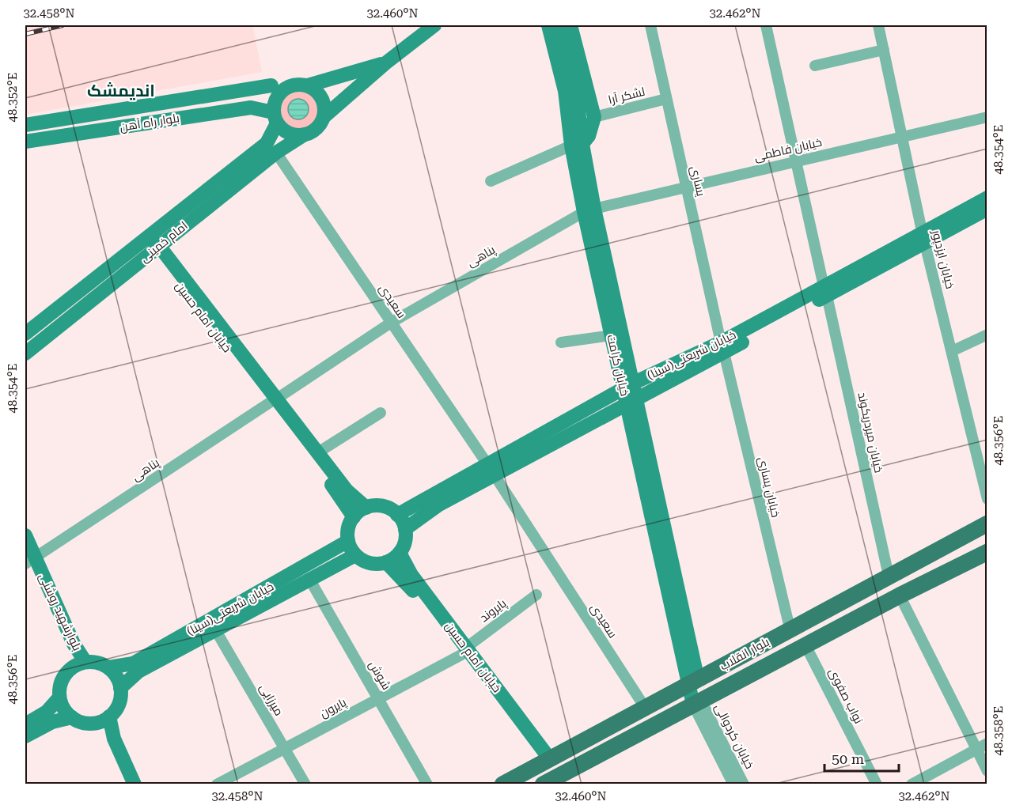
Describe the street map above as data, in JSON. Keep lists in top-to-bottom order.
{
  "streets": {
    "main road": [
      "بلوار راه آهن",
      "امام خمینی",
      "خیابان امام حسین",
      "خیابان شریعتی(سینا)",
      "خیابان کرامت",
      "بلوارشهید روشنی",
      "بلوار انقلاب"
    ],
    "street": [
      "لشکر آرا",
      "خیابان فاطمی",
      "یساری",
      "پناهی",
      "خیابان ایزدپور",
      "سعیدی",
      "خیابان میردریکوند",
      "خیابان یساری",
      "پایروند",
      "شوش",
      "نواب صفوی",
      "میرزایی",
      "پایرون",
      "خیابان کردوالی"
    ]
  },
  "crossings": [
    ["لشکر آرا", "یساری"],
    ["بلوار راه آهن", "امام خمینی"],
    ["خیابان فاطمی", "یساری"],
    ["خیابان فاطمی", "پناهی"],
    ["خیابان فاطمی", "خیابان ایزدپور"],
    ["خیابان فاطمی", "خیابان کرامت"],
    ["خیابان فاطمی", "خیابان میردریکوند"],
    ["یساری", "خیابان شریعتی(سینا)"],
    ["یساری", "خیابان یساری"],
    ["امام خمینی", "سعیدی"],
    ["امام خمینی", "خیابان امام حسین"],
    ["پناهی", "سعیدی"],
    ["پناهی", "خیابان امام حسین"],
    ["پناهی", "خیابان کرامت"],
    ["پناهی", "بلوارشهید روشنی"],
    ["خیابان ایزدپور", "خیابان شریعتی(سینا)"],
    ["سعیدی", "خیابان شریعتی(سینا)"],
    ["سعیدی", "بلوار انقلاب"],
    ["خیابان امام حسین", "خیابان شریعتی(سینا)"],
    ["خیابان امام حسین", "پایروند"],
    ["خیابان امام حسین", "بلوار انقلاب"],
    ["خیابان امام حسین", "پایرون"],
    ["خیابان شریعتی(سینا)", "خیابان کرامت"],
    ["خیابان شریعتی(سینا)", "خیابان میردریکوند"],
    ["خیابان شریعتی(سینا)", "خیابان یساری"],
    ["خیابان شریعتی(سینا)", "بلوارشهید روشنی"],
    ["خیابان شریعتی(سینا)", "شوش"],
    ["خیابان شریعتی(سینا)", "میرزایی"],
    ["خیابان کرامت", "بلوار انقلاب"],
    ["خیابان کرامت", "خیابان کردوالی"],
    ["خیابان میردریکوند", "بلوار انقلاب"],
    ["خیابان یساری", "بلوار انقلاب"],
    ["پایروند", "پایرون"],
    ["بلوار انقلاب", "نواب صفوی"],
    ["بلوار انقلاب", "خیابان کردوالی"],
    ["شوش", "پایرون"],
    ["میرزایی", "پایرون"]
  ],
  "districts": ["اندیمشک"],
  "scale_bar": "50 m",
  "coordinates": [
    "32.458°N",
    "32.460°N",
    "32.462°N",
    "48.352°E",
    "48.354°E",
    "48.356°E",
    "48.358°E"
  ]
}
